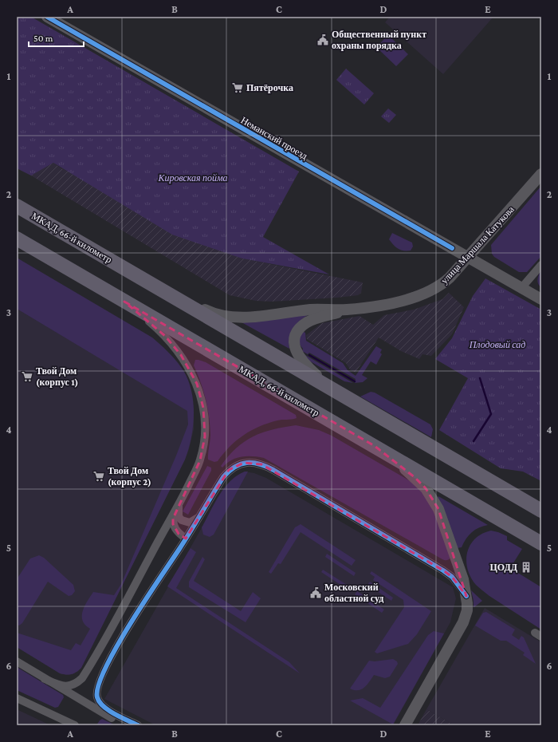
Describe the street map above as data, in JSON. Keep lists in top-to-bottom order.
{
  "streets": {
    "highway": ["МКАД, 66-й километр"],
    "street": ["Неманский проезд", "улица Маршала Катукова"]
  },
  "crossings": [
    ["Неманский проезд", "улица Маршала Катукова"],
    ["МКАД, 66-й километр", "улица Маршала Катукова"]
  ],
  "parks": ["Кировская пойма", "Плодовый сад"],
  "places": {
    "public building": ["Общественный пункт охраны порядка", "Московский областной суд"],
    "supermarket": ["Пятёрочка", "Твой Дом (корпус 1)", "Твой Дом (корпус 2)"],
    "building": ["ЦОДД"]
  },
  "scale_bar": "50 m",
  "grid": {
    "columns": [
      "A",
      "B",
      "C",
      "D",
      "E"
    ],
    "rows": [
      "1",
      "2",
      "3",
      "4",
      "5",
      "6"
    ]
  }
}
